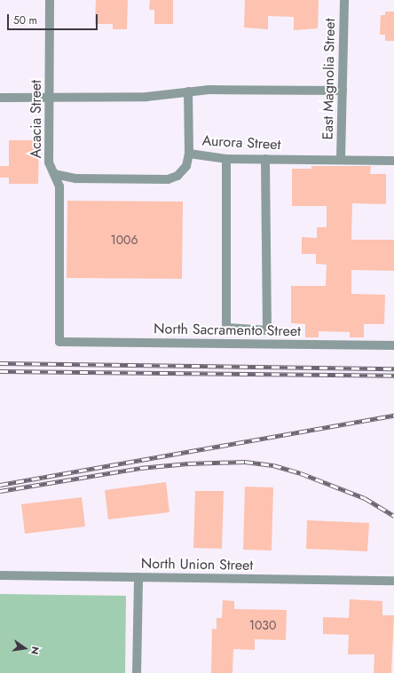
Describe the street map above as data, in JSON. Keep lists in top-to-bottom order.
{
  "streets": {
    "street": [
      "East Magnolia Street",
      "Acacia Street",
      "Aurora Street",
      "North Sacramento Street",
      "North Union Street"
    ]
  },
  "crossings": [
    ["East Magnolia Street", "Aurora Street"],
    ["Acacia Street", "North Sacramento Street"]
  ],
  "house_numbers": ["1006", "1030"],
  "scale_bar": "50 m",
  "north": "right"
}
